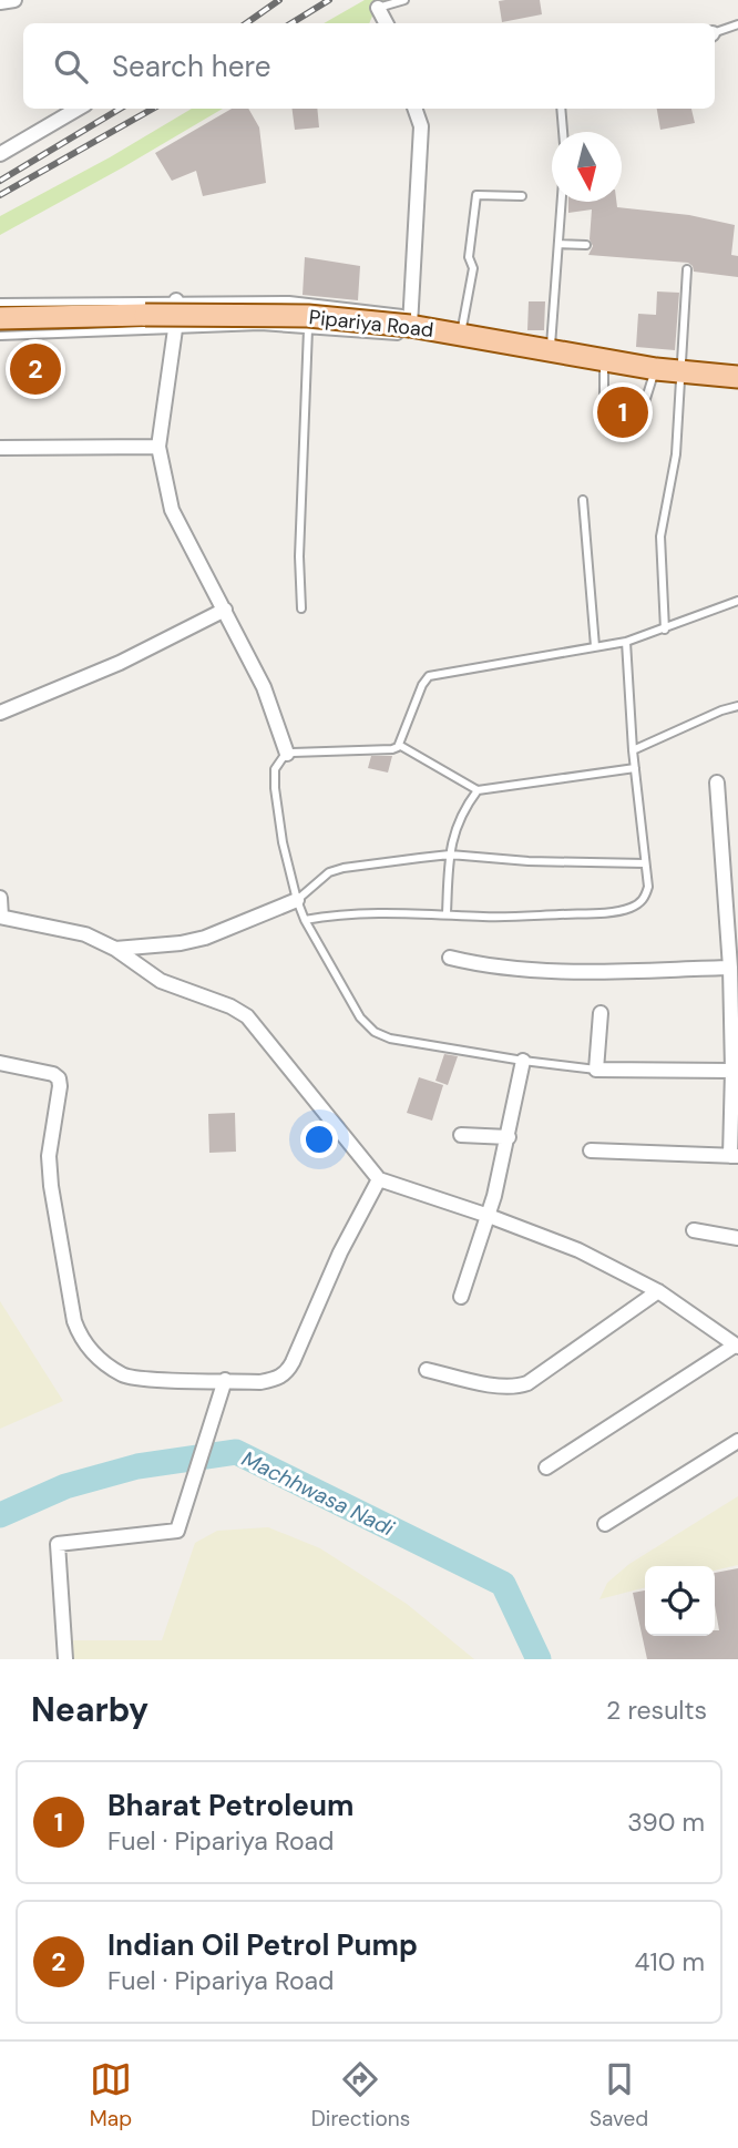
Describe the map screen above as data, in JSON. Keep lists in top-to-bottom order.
{
  "streets": {
    "main road": ["Pipariya Road"]
  },
  "water": ["Machhwasa Nadi"],
  "north": "bottom",
  "page": {
    "search": "Search here",
    "pins": ["2", "1"],
    "heading": ["Nearby", "2 results"],
    "list": [
      {
        "mark": "1",
        "name": "Bharat Petroleum",
        "note": "Fuel · Pipariya Road",
        "value": "390 m"
      },
      {
        "mark": "2",
        "name": "Indian Oil Petrol Pump",
        "note": "Fuel · Pipariya Road",
        "value": "410 m"
      }
    ],
    "nav": ["Map", "Directions", "Saved"]
  }
}
